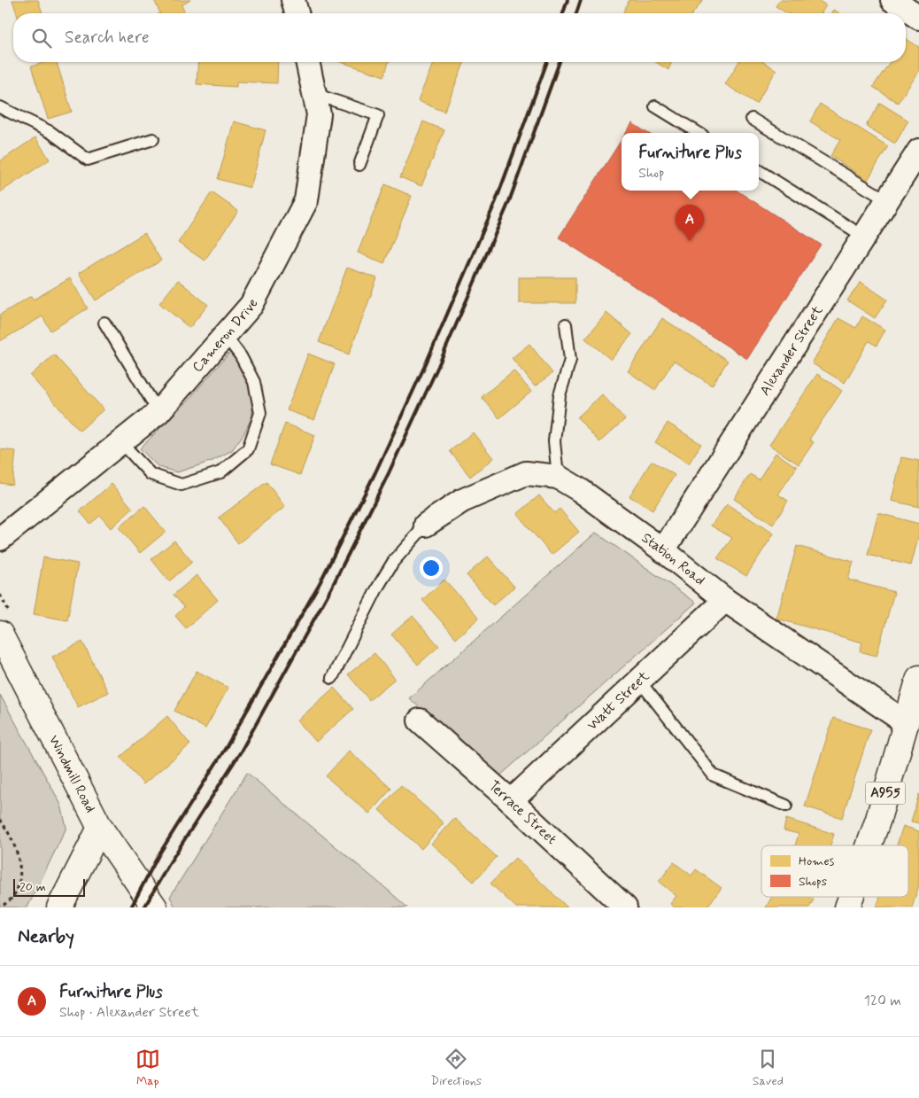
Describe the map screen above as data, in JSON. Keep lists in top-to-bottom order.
{
  "streets": {
    "main road": ["Windmill Road", "A955"],
    "street": [
      "Cameron Drive",
      "Alexander Street",
      "Station Road",
      "Watt Street",
      "Terrace Street"
    ]
  },
  "crossings": [
    ["Alexander Street", "Station Road"],
    ["Station Road", "Watt Street"],
    ["Station Road", "A955"],
    ["Watt Street", "Terrace Street"]
  ],
  "legend": ["Homes", "Shops"],
  "scale_bar": "20 m",
  "page": {
    "search": "Search here",
    "popup": ["Furniture Plus", "Shop"],
    "pins": "A",
    "scale": "20 m",
    "heading": "Nearby",
    "list": [
      {
        "mark": "A",
        "name": "Furniture Plus",
        "note": "Shop · Alexander Street",
        "value": "120 m"
      }
    ],
    "nav": ["Map", "Directions", "Saved"]
  }
}
